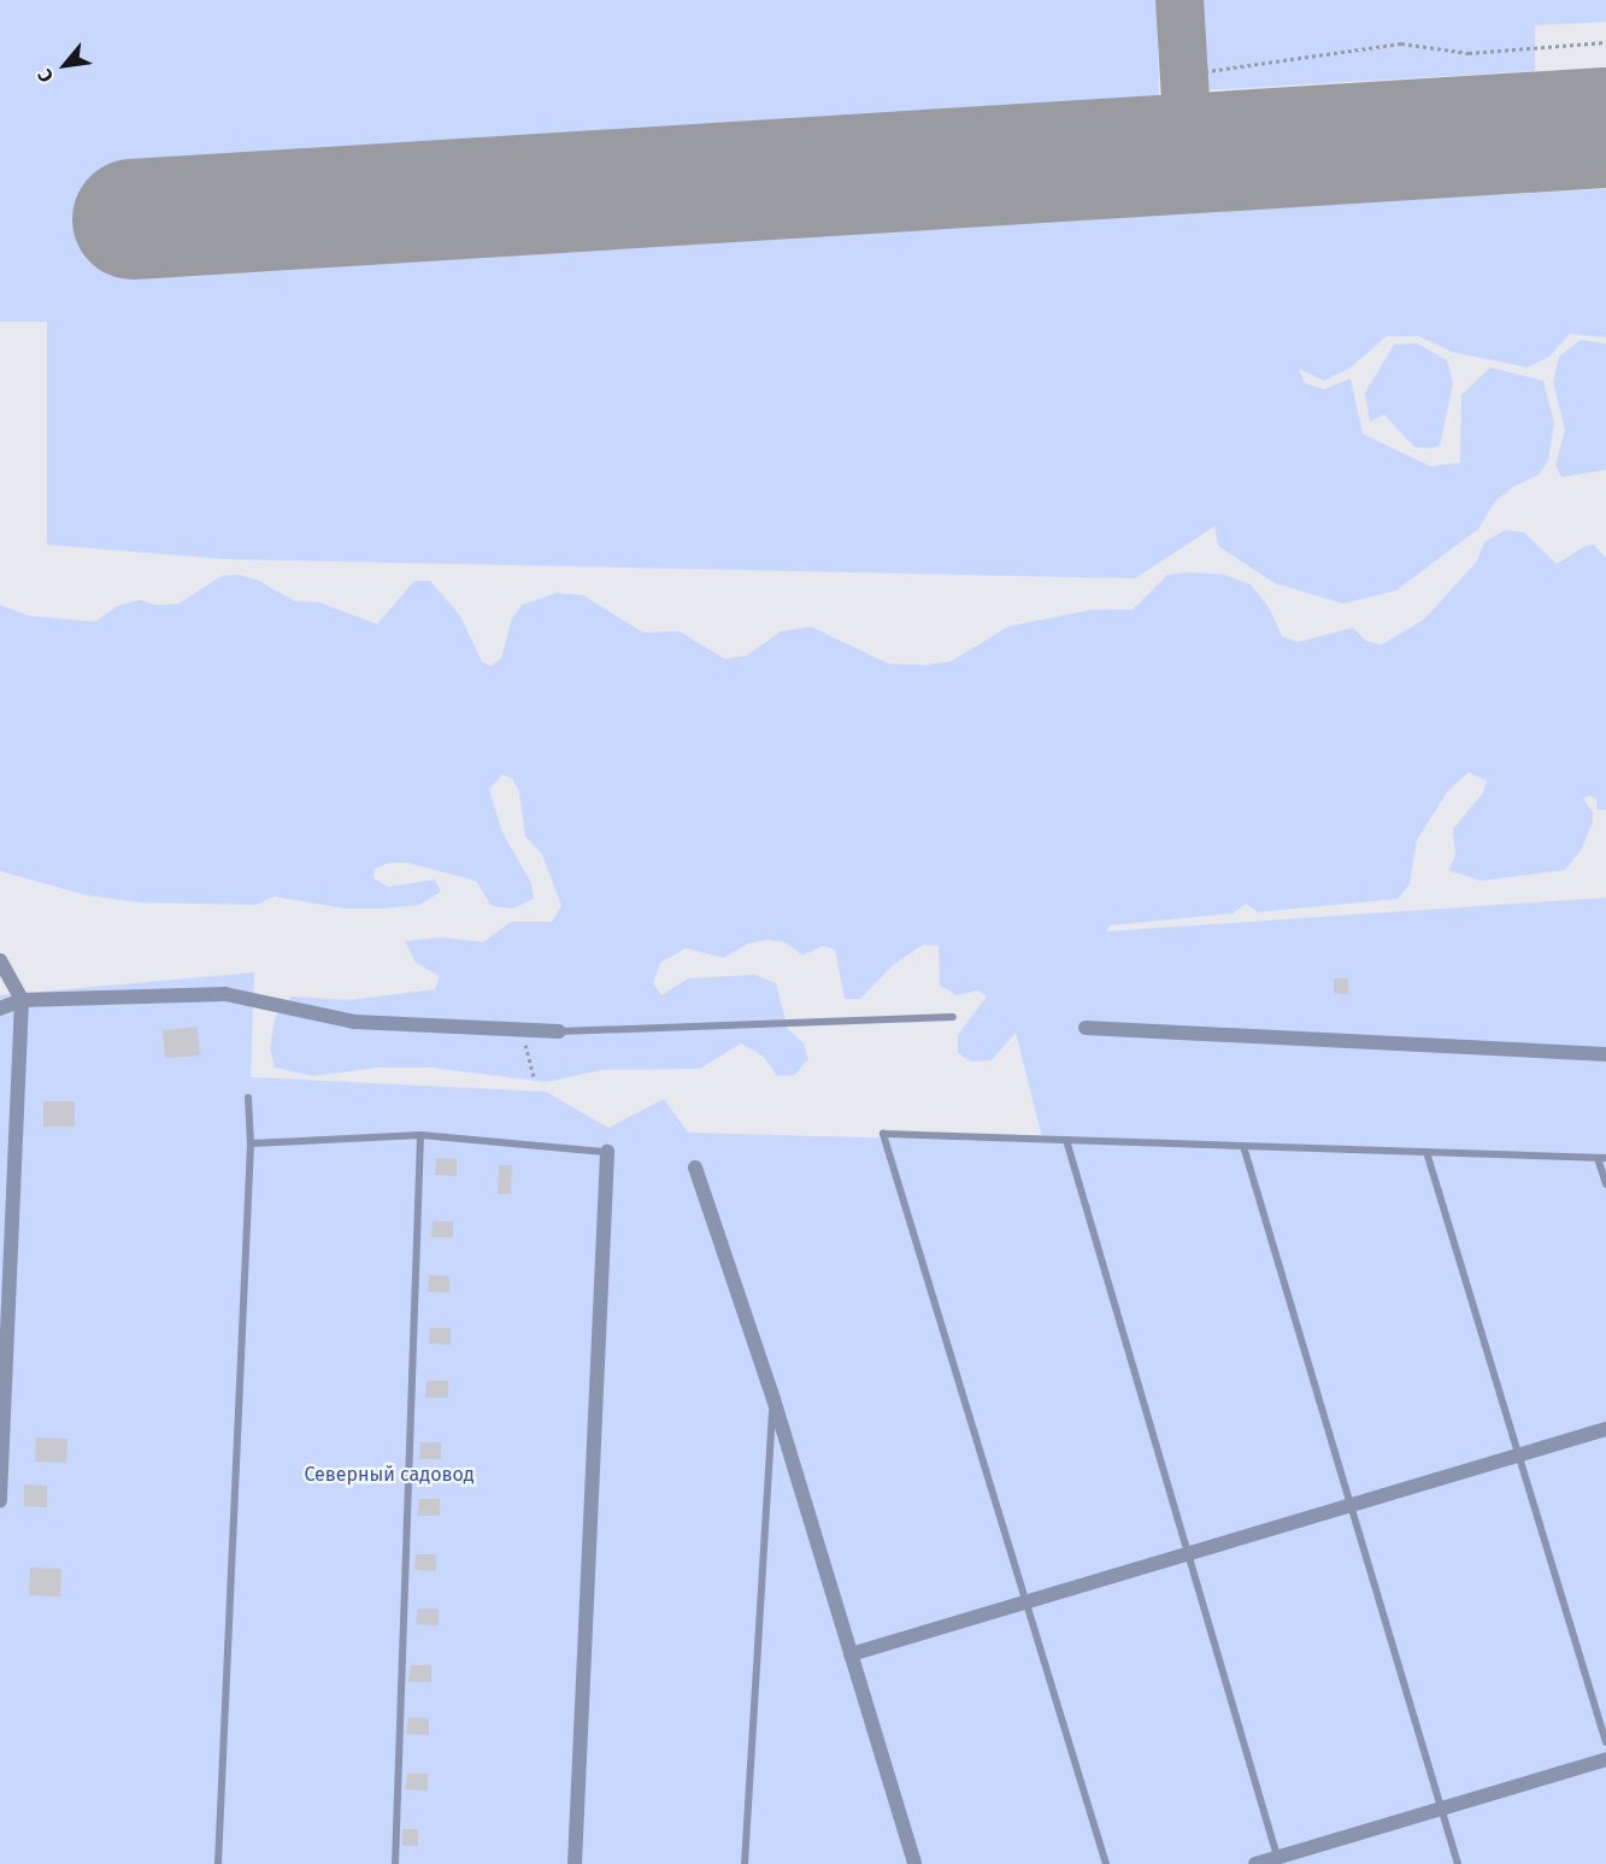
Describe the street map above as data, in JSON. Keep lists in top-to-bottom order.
{
  "parks": ["Северный садовод"],
  "north": "bottom left"
}
